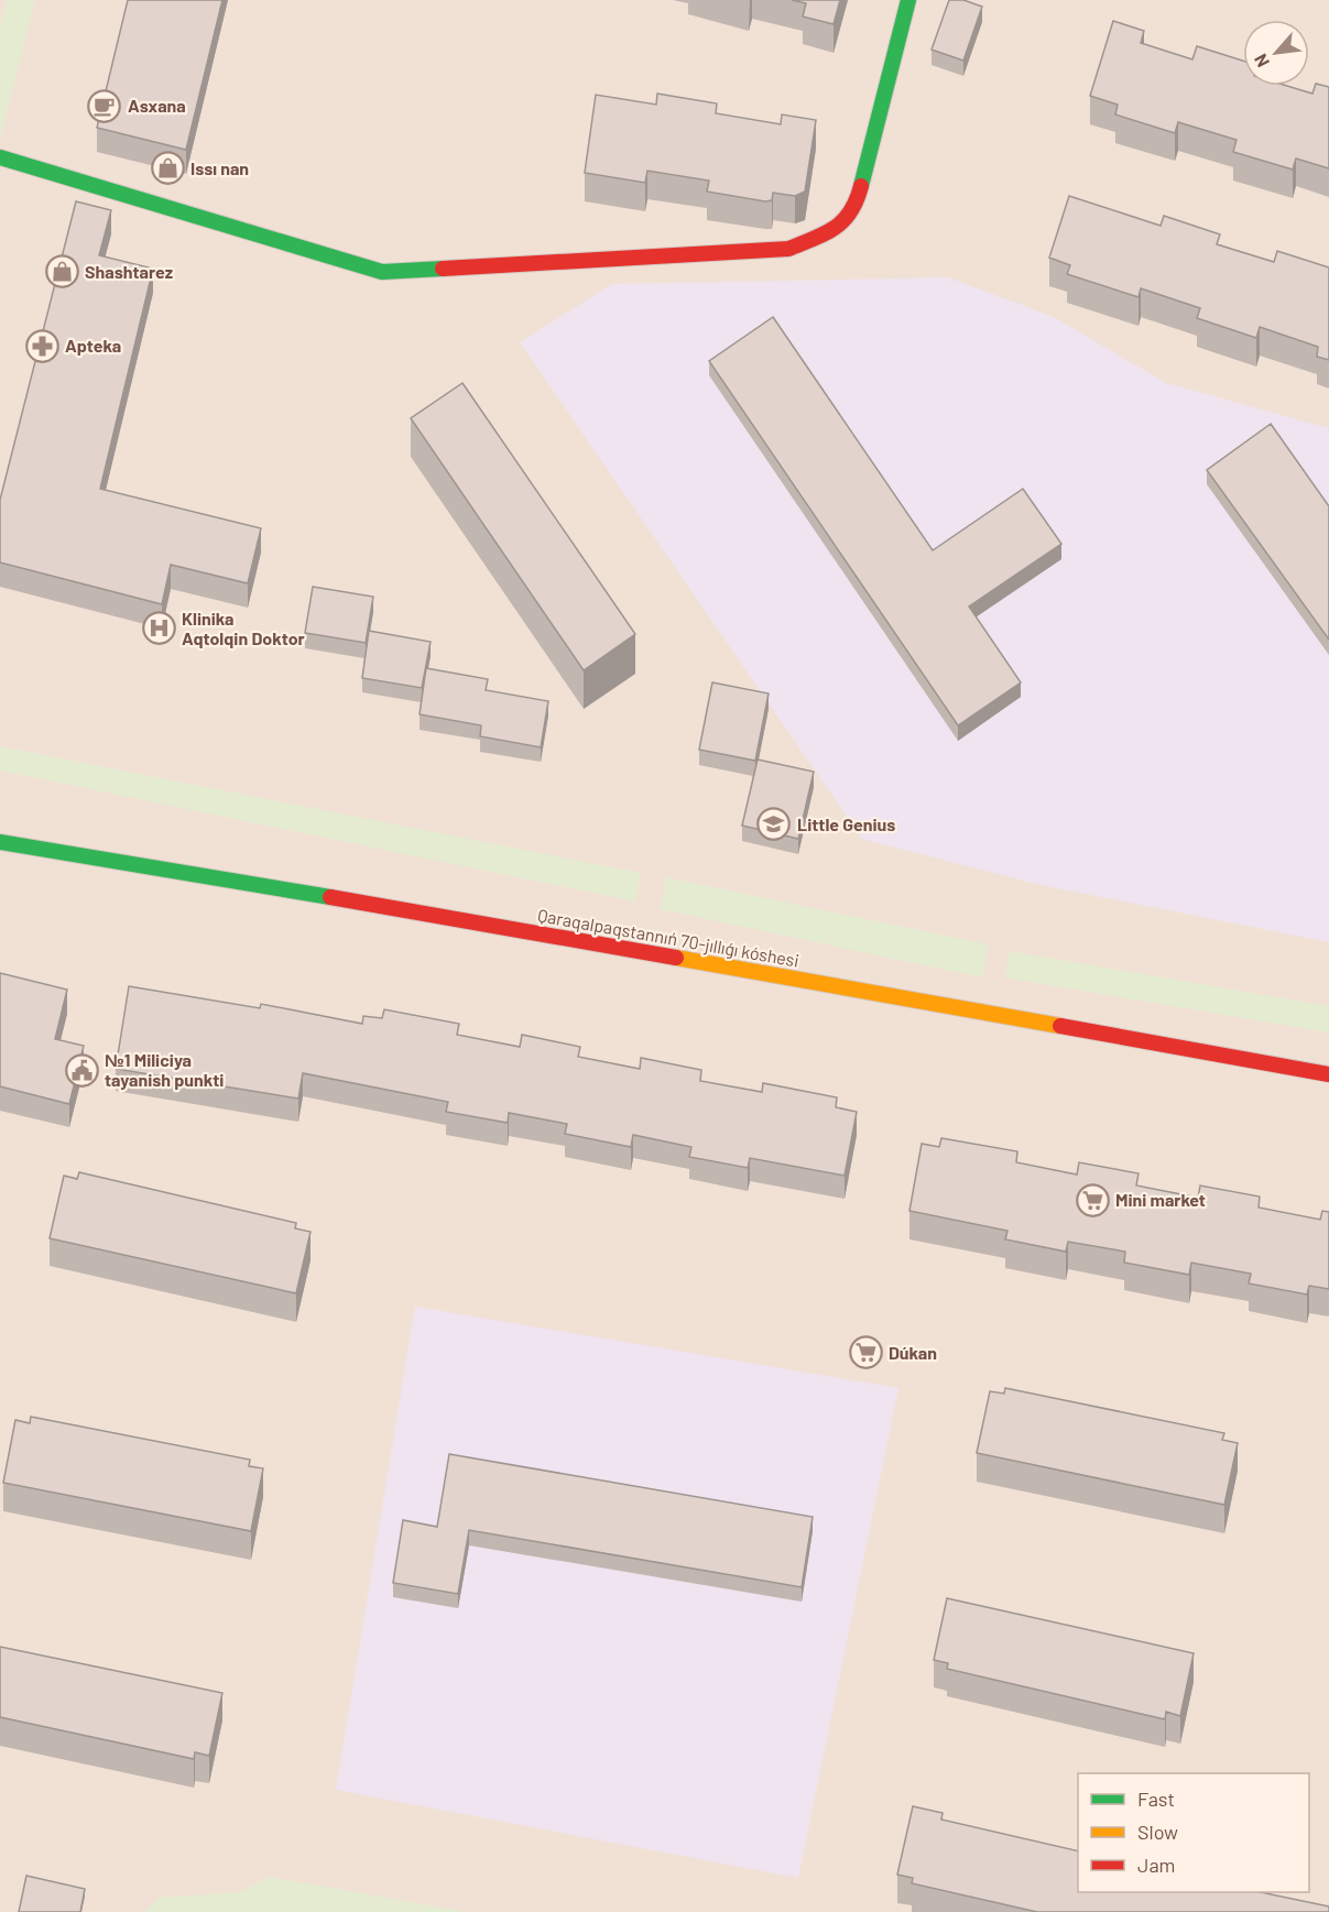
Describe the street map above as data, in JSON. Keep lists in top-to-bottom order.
{
  "streets": {
    "street": ["Qaraqalpaqstannıń 70-jıllıǵı kóshesi"]
  },
  "places": {
    "cafe": ["Asxana"],
    "shop": ["Issı nan", "Shashtarez"],
    "pharmacy": ["Apteka"],
    "hospital": ["Klinika Aqtolqin Doktor"],
    "school or university": ["Little Genius"],
    "public building": ["№1 Miliciya tayanish punkti"],
    "supermarket": ["Mini market", "Dúkan"]
  },
  "legend": ["Fast", "Slow", "Jam"],
  "north": "bottom left"
}
